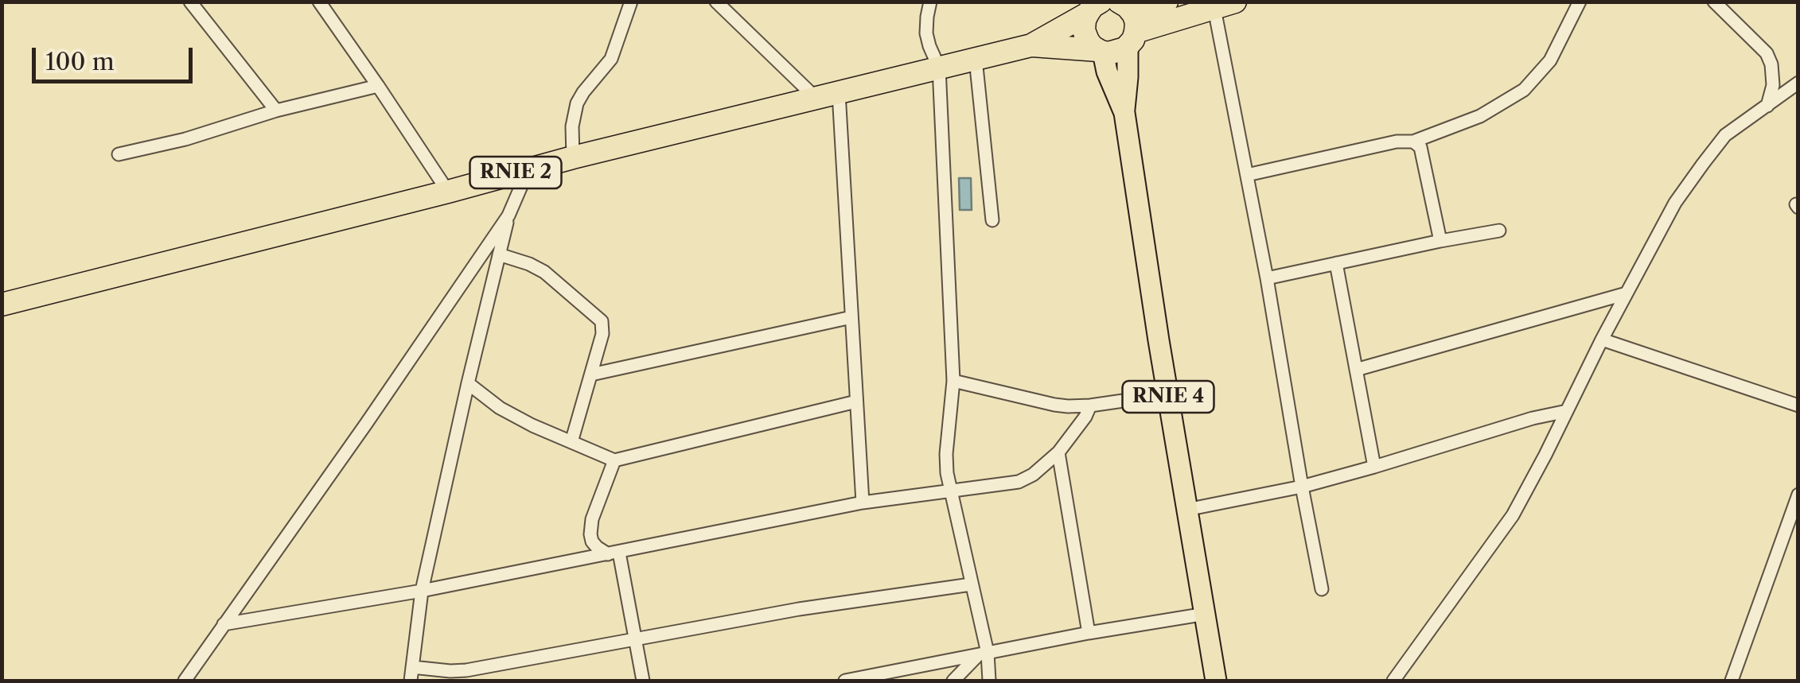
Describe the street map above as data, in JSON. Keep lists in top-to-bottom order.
{
  "streets": {
    "highway": ["RNIE 2"],
    "main road": ["RNIE 4"]
  },
  "scale_bar": "100 m"
}
